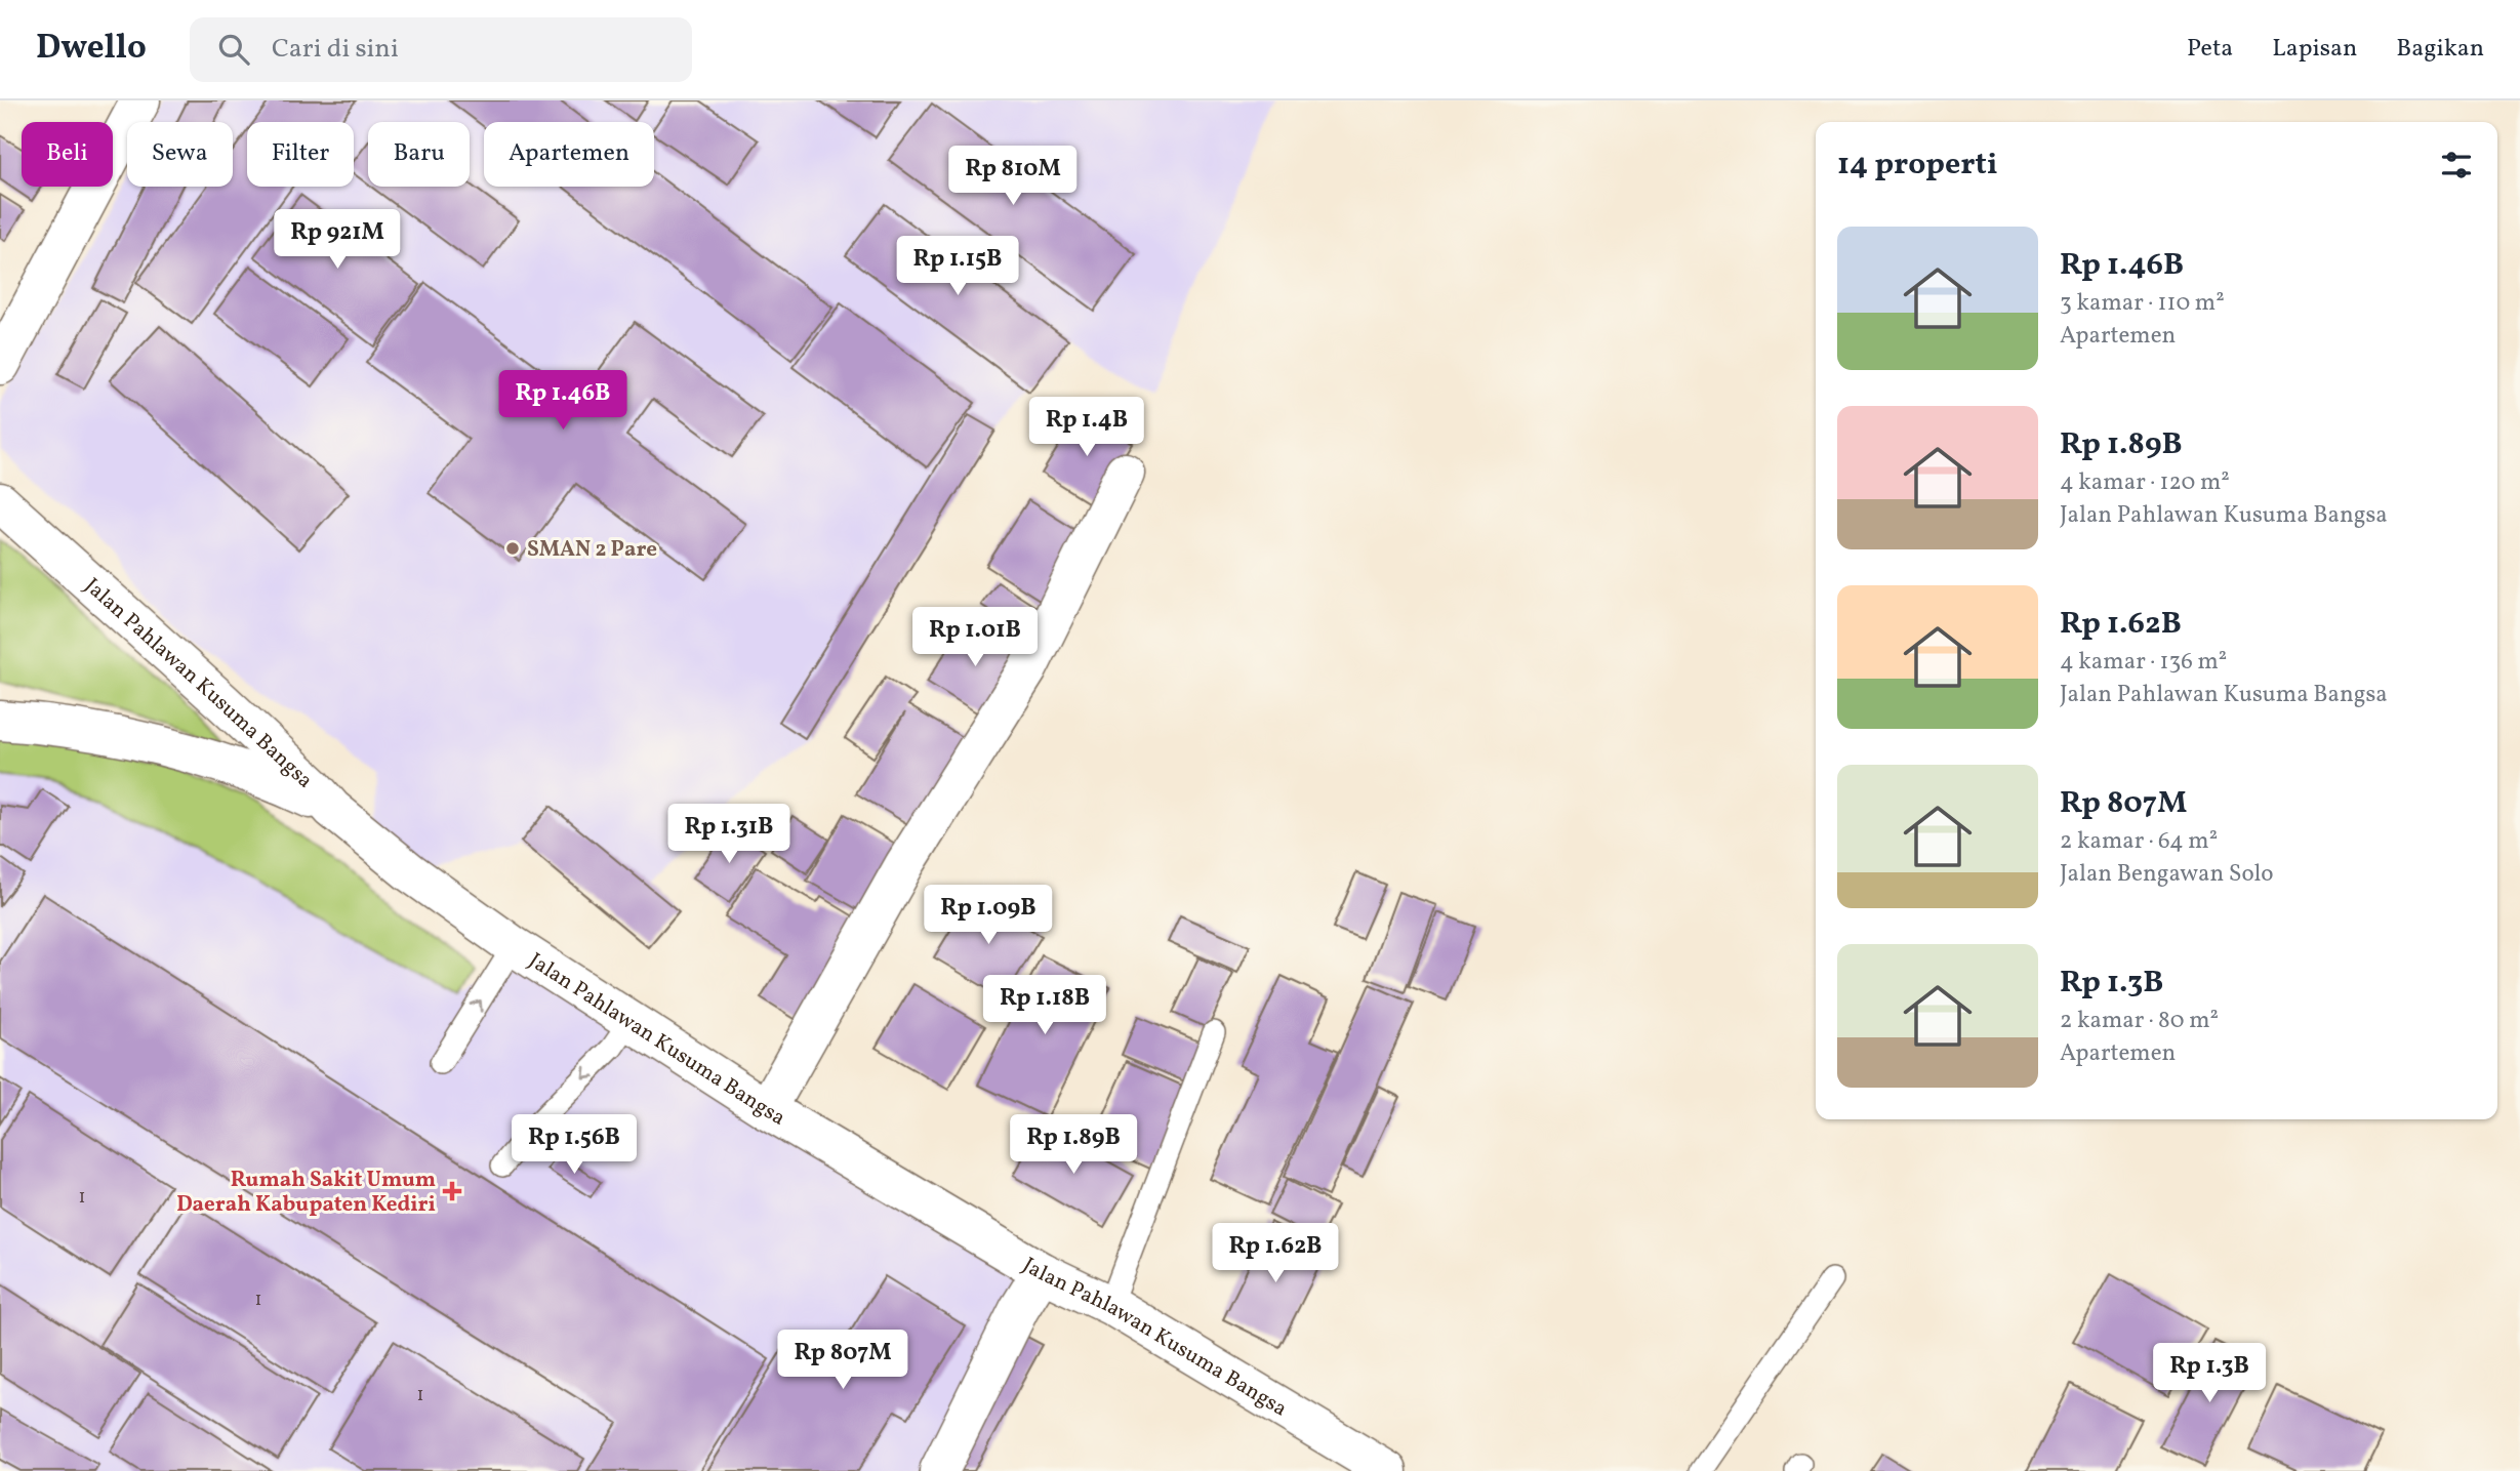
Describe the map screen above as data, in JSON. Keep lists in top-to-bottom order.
{
  "streets": {
    "main road": ["Jalan Pahlawan Kusuma Bangsa"]
  },
  "places": {
    "other": ["SMAN 2 Pare"],
    "health": ["Rumah Sakit Umum Daerah Kabupaten Kediri"]
  },
  "house_numbers": ["1", "1", "1"],
  "page": {
    "header": "Dwello",
    "search": "Cari di sini",
    "nav": ["Peta", "Lapisan", "Bagikan"],
    "chip": [
      "Beli",
      "Sewa",
      "Filter",
      "Baru",
      "Apartemen"
    ],
    "heading": "14 properti",
    "price": [
      "Rp 810M",
      "Rp 921M",
      "Rp 1.15B",
      "Rp 1.46B",
      "Rp 1.4B",
      "Rp 1.01B",
      "Rp 1.31B",
      "Rp 1.09B",
      "Rp 1.18B",
      "Rp 1.56B",
      "Rp 1.89B",
      "Rp 1.62B",
      "Rp 807M",
      "Rp 1.3B"
    ],
    "list": [
      {
        "name": "Rp 1.46B",
        "note": "3 kamar · 110 m² · Apartemen"
      },
      {
        "name": "Rp 1.89B",
        "note": "4 kamar · 120 m² · Jalan Pahlawan Kusuma Bangsa"
      },
      {
        "name": "Rp 1.62B",
        "note": "4 kamar · 136 m² · Jalan Pahlawan Kusuma Bangsa"
      },
      {
        "name": "Rp 807M",
        "note": "2 kamar · 64 m² · Jalan Bengawan Solo"
      },
      {
        "name": "Rp 1.3B",
        "note": "2 kamar · 80 m² · Apartemen"
      }
    ]
  }
}
